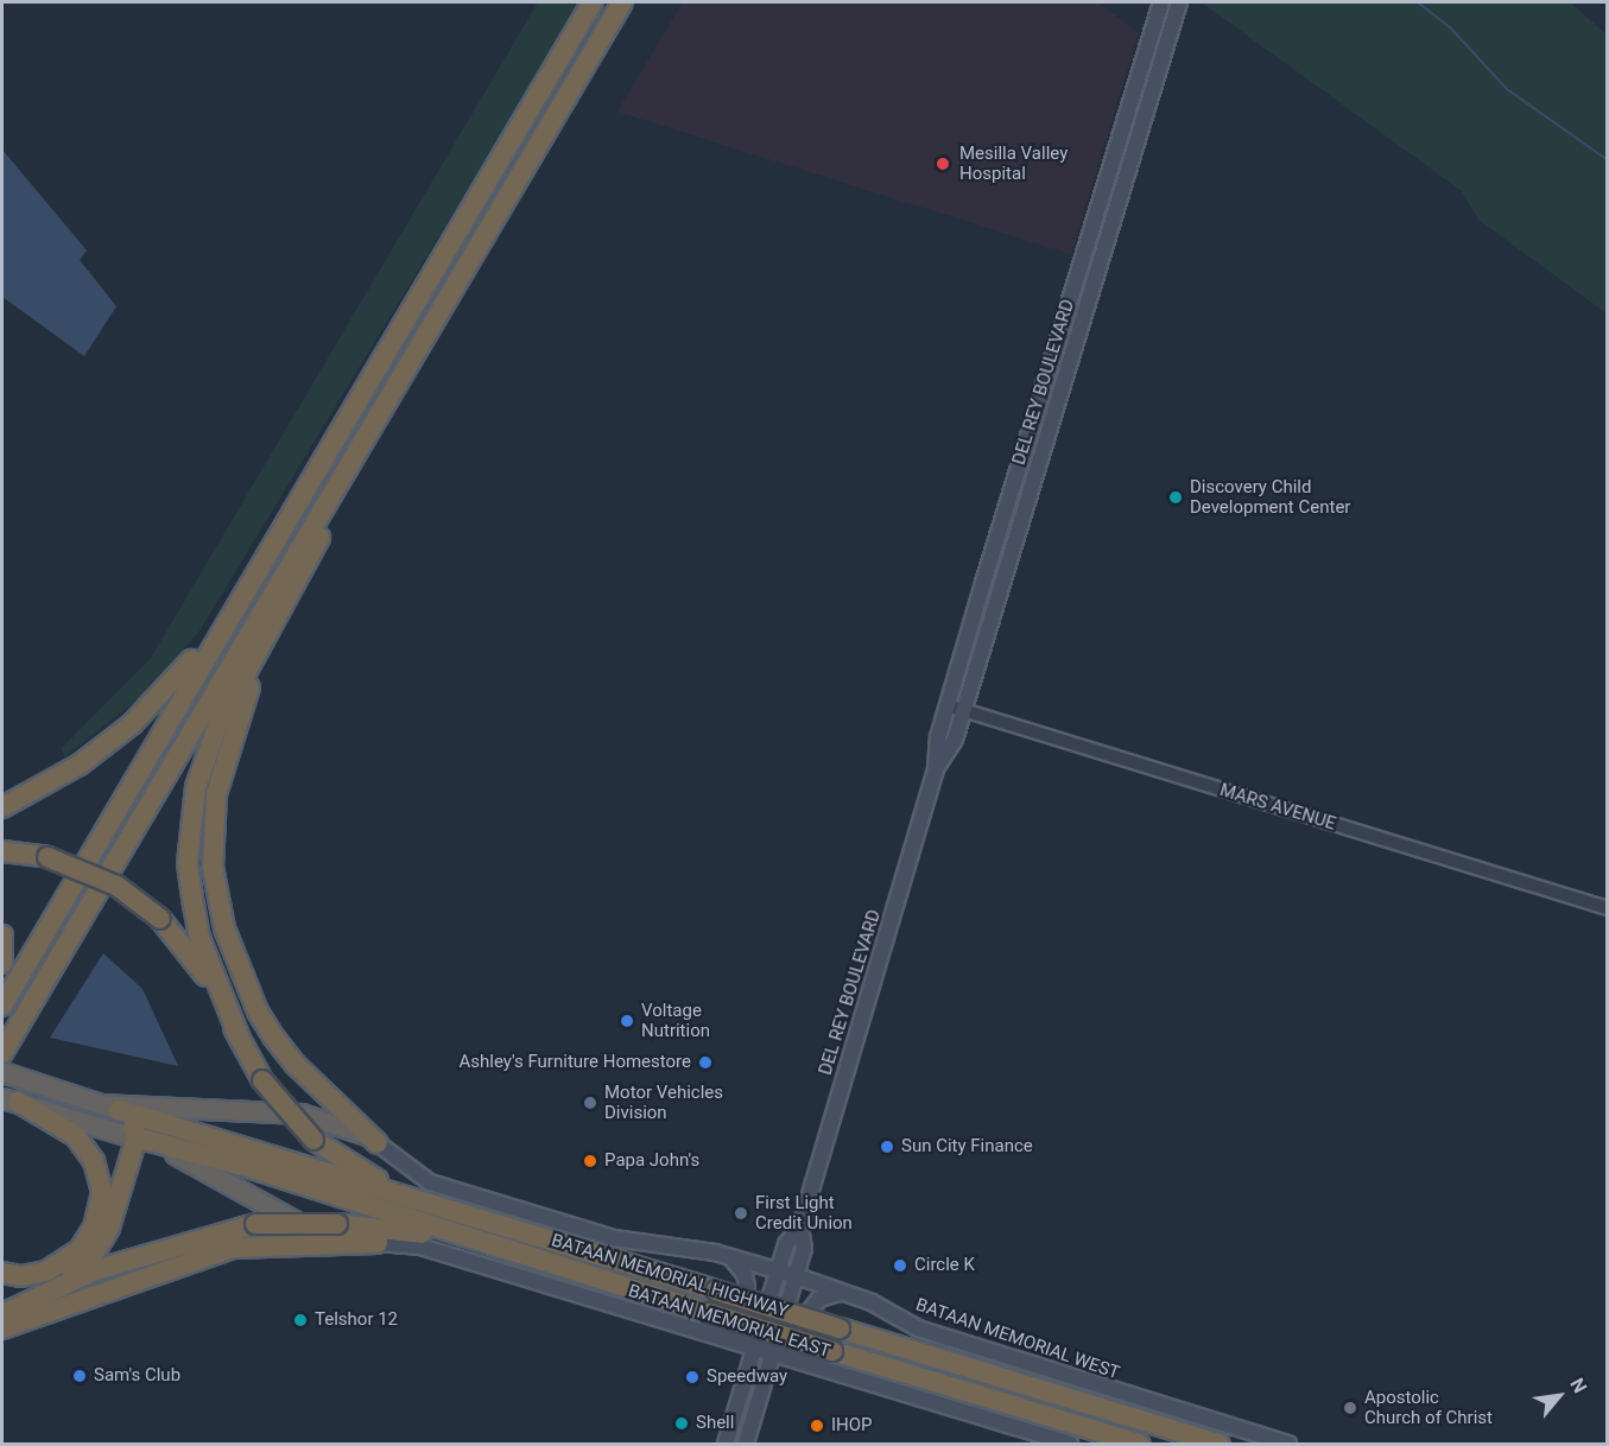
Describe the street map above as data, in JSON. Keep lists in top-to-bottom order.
{
  "streets": {
    "highway": ["BATAAN MEMORIAL HIGHWAY"],
    "main road": ["DEL REY BOULEVARD", "BATAAN MEMORIAL EAST", "BATAAN MEMORIAL WEST"],
    "street": ["MARS AVENUE"]
  },
  "crossings": [
    ["DEL REY BOULEVARD", "MARS AVENUE"],
    ["DEL REY BOULEVARD", "BATAAN MEMORIAL EAST"],
    ["DEL REY BOULEVARD", "BATAAN MEMORIAL WEST"]
  ],
  "places": [
    "Mesilla Valley Hospital",
    "Discovery Child Development Center",
    "Voltage Nutrition",
    "Ashley's Furniture Homestore",
    "Motor Vehicles Division",
    "Sun City Finance",
    "Papa John's",
    "First Light Credit Union",
    "Circle K",
    "Telshor 12",
    "Sam's Club",
    "Speedway",
    "Apostolic Church of Christ",
    "Shell",
    "IHOP"
  ],
  "north": "top right"
}
